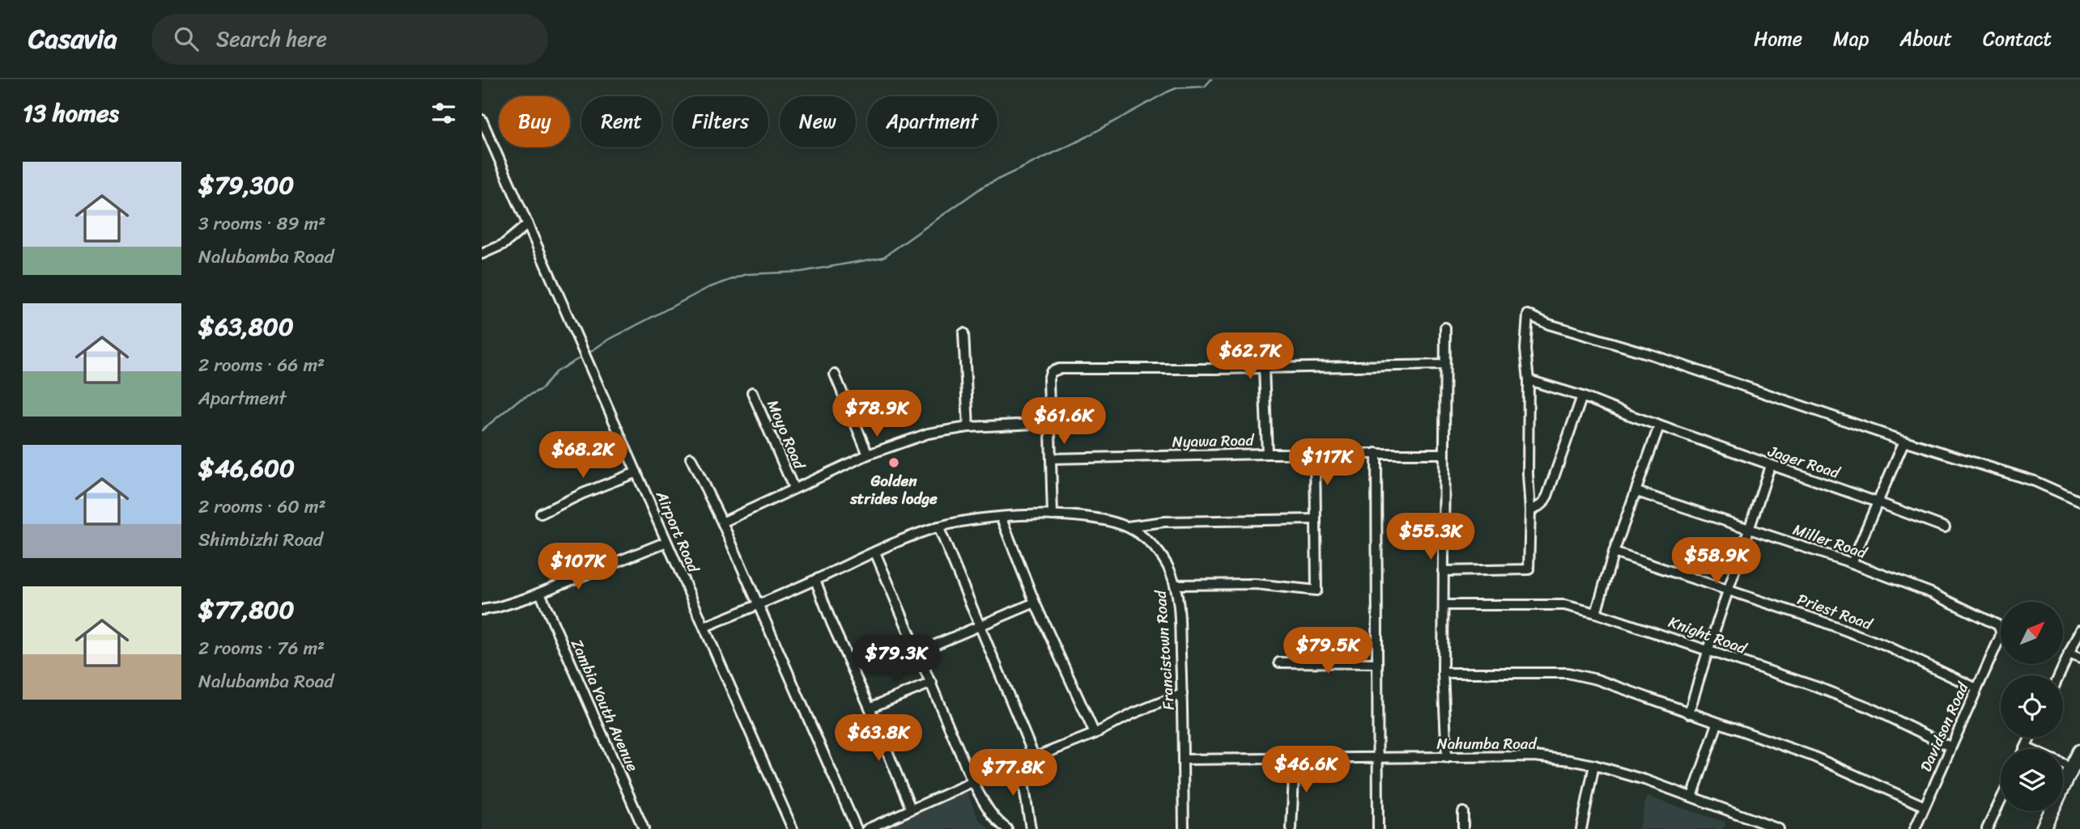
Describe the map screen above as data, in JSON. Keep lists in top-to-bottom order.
{
  "streets": {
    "street": [
      "Moyo Road",
      "Nyawa Road",
      "Jager Road",
      "Airport Road",
      "Miller Road",
      "Priest Road",
      "Knight Road",
      "Francistown Road",
      "Zambia Youth Avenue",
      "Davidson Road",
      "Nahumba Road"
    ]
  },
  "crossings": [
    ["Airport Road", "Francistown Road"],
    ["Miller Road", "Davidson Road"],
    ["Priest Road", "Davidson Road"],
    ["Knight Road", "Davidson Road"],
    ["Francistown Road", "Nahumba Road"]
  ],
  "places": ["Golden strides lodge"],
  "north": "top right",
  "page": {
    "header": "Casavia",
    "search": "Search here",
    "nav": [
      "Home",
      "Map",
      "About",
      "Contact"
    ],
    "heading": "13 homes",
    "chip": [
      "Buy",
      "Rent",
      "Filters",
      "New",
      "Apartment"
    ],
    "list": [
      {
        "name": "$79,300",
        "note": "3 rooms · 89 m² · Nalubamba Road"
      },
      {
        "name": "$63,800",
        "note": "2 rooms · 66 m² · Apartment"
      },
      {
        "name": "$46,600",
        "note": "2 rooms · 60 m² · Shimbizhi Road"
      },
      {
        "name": "$77,800",
        "note": "2 rooms · 76 m² · Nalubamba Road"
      }
    ],
    "price": [
      "$62.7K",
      "$78.9K",
      "$61.6K",
      "$68.2K",
      "$117K",
      "$55.3K",
      "$58.9K",
      "$107K",
      "$79.5K",
      "$79.3K",
      "$63.8K",
      "$46.6K",
      "$77.8K"
    ]
  }
}
